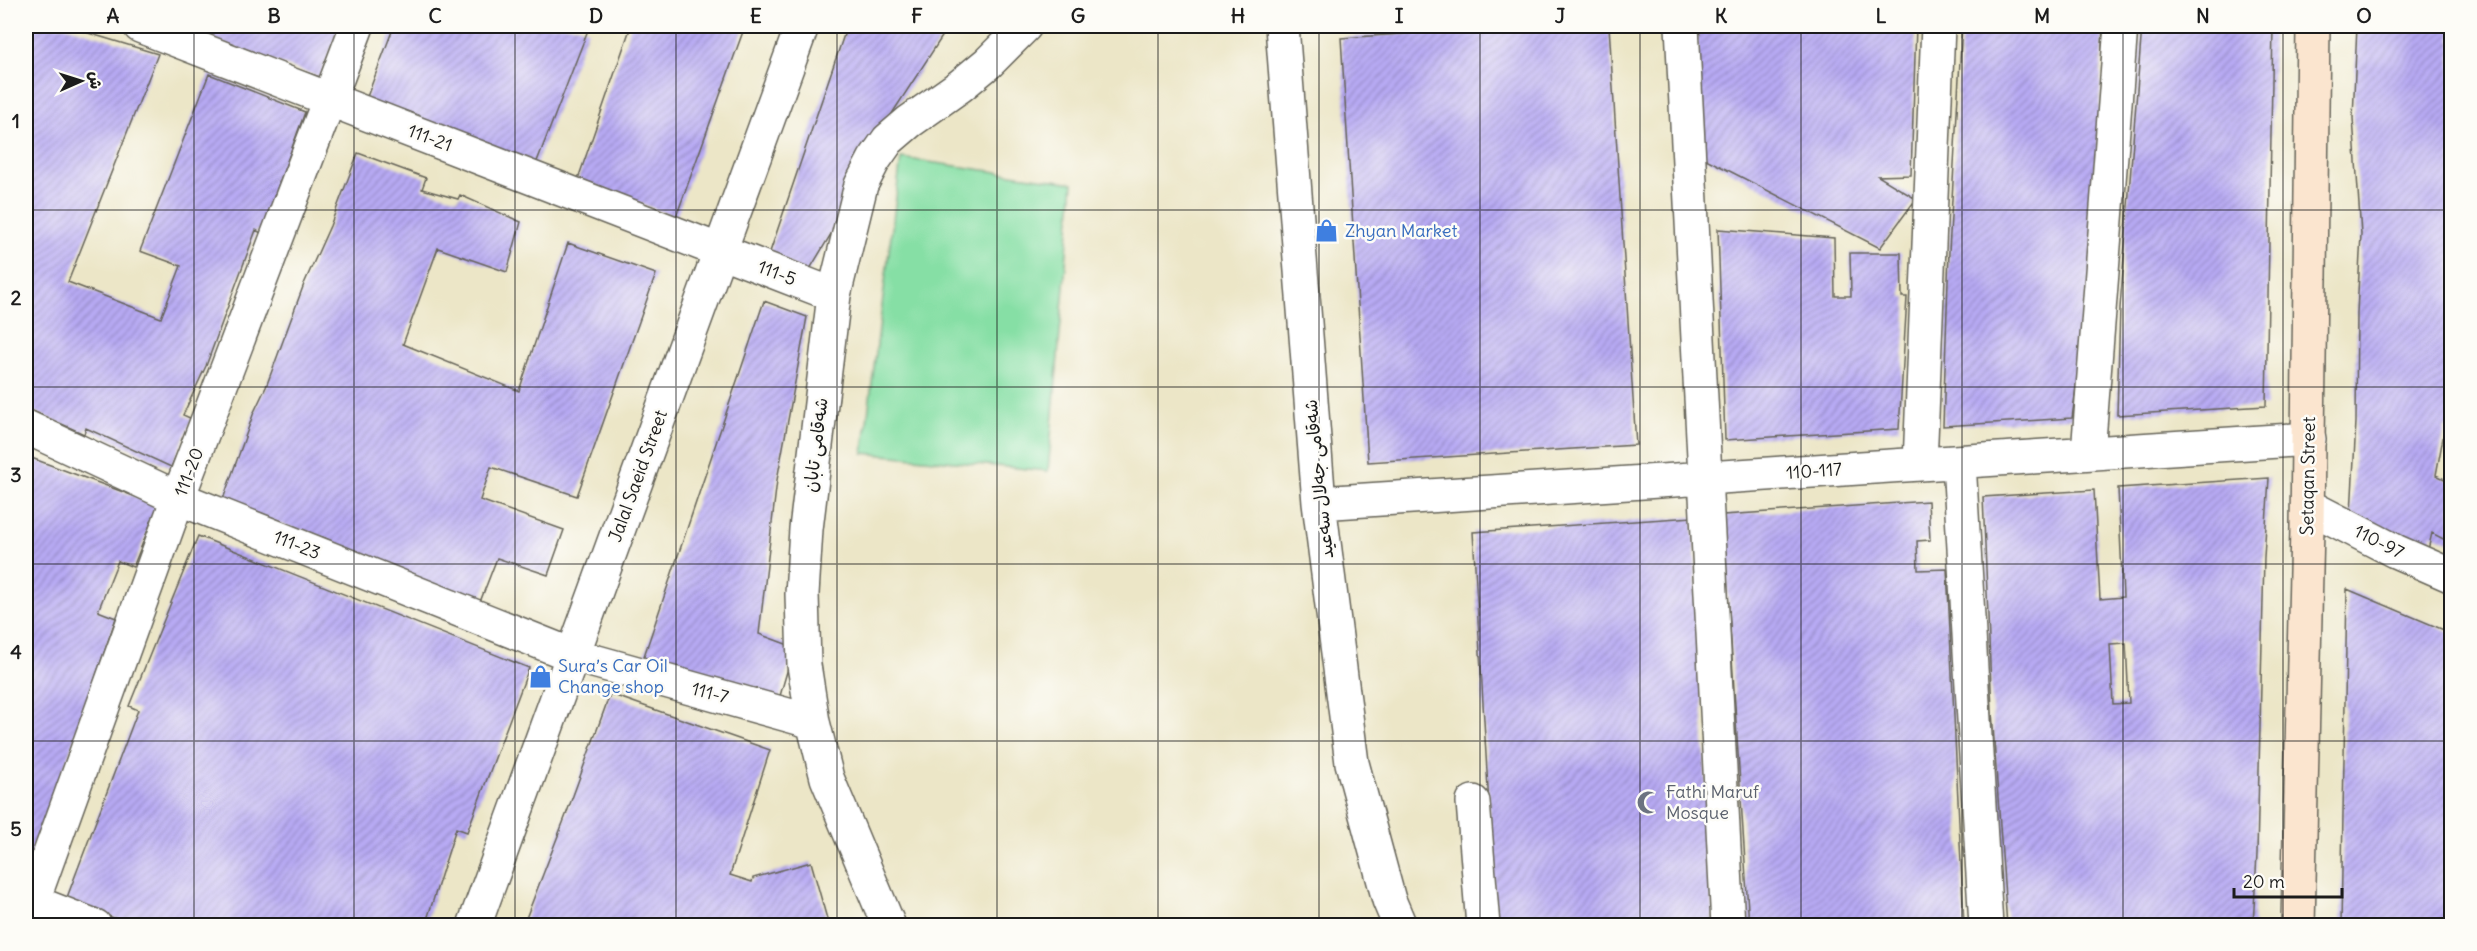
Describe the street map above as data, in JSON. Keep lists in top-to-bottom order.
{
  "streets": {
    "main road": ["Setaqan Street"],
    "street": [
      "111-21",
      "111-5",
      "شەقامی تابان",
      "110-117",
      "111-20",
      "Jalal Saeid Street",
      "شەقامی جەلال سەعید",
      "110-97",
      "111-23",
      "111-7"
    ]
  },
  "crossings": [
    ["111-21", "111-5"],
    ["111-21", "111-20"],
    ["111-21", "Jalal Saeid Street"],
    ["111-5", "شەقامی تابان"],
    ["111-5", "Jalal Saeid Street"],
    ["شەقامی تابان", "111-7"],
    ["110-117", "Setaqan Street"],
    ["110-117", "شەقامی جەلال سەعید"],
    ["111-20", "111-23"],
    ["Jalal Saeid Street", "111-23"],
    ["Jalal Saeid Street", "111-7"],
    ["Setaqan Street", "110-97"],
    ["111-23", "111-7"]
  ],
  "places": {
    "shop": ["Zhyan Market", "Sura’s Car Oil Change shop"],
    "mosque": ["Fathi Maruf Mosque"]
  },
  "scale_bar": "20 m",
  "north": "right",
  "grid": {
    "columns": [
      "A",
      "B",
      "C",
      "D",
      "E",
      "F",
      "G",
      "H",
      "I",
      "J",
      "K",
      "L",
      "M",
      "N",
      "O"
    ],
    "rows": [
      "1",
      "2",
      "3",
      "4",
      "5"
    ]
  }
}
